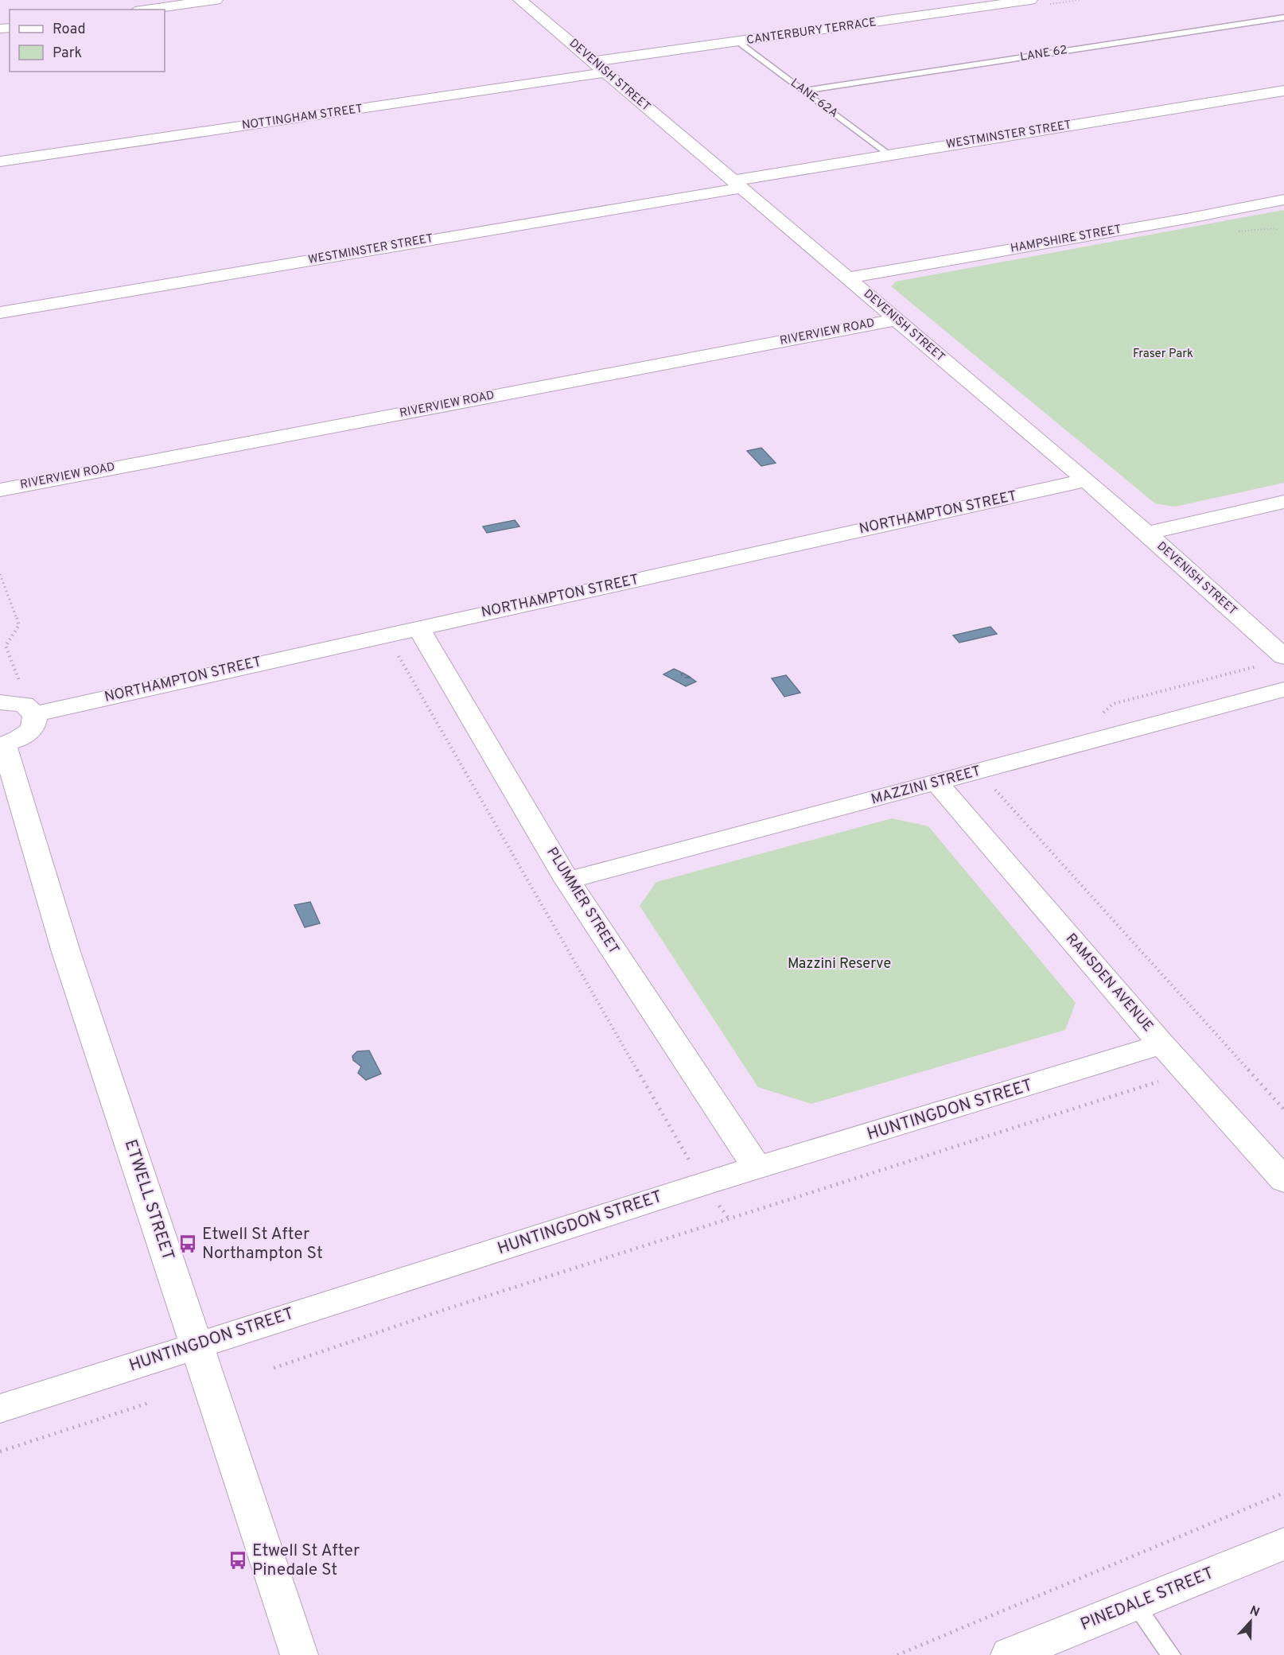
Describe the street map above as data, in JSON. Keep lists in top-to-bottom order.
{
  "streets": {
    "street": [
      "CANTERBURY TERRACE",
      "DEVENISH STREET",
      "NOTTINGHAM STREET",
      "WESTMINSTER STREET",
      "HAMPSHIRE STREET",
      "RIVERVIEW ROAD",
      "NORTHAMPTON STREET",
      "MAZZINI STREET",
      "PLUMMER STREET",
      "RAMSDEN AVENUE",
      "HUNTINGDON STREET",
      "ETWELL STREET",
      "PINEDALE STREET"
    ],
    "lane": ["LANE 62", "LANE 62A"]
  },
  "crossings": [
    ["CANTERBURY TERRACE", "DEVENISH STREET"],
    ["CANTERBURY TERRACE", "LANE 62A"],
    ["CANTERBURY TERRACE", "NOTTINGHAM STREET"],
    ["LANE 62", "LANE 62A"],
    ["DEVENISH STREET", "NOTTINGHAM STREET"],
    ["DEVENISH STREET", "WESTMINSTER STREET"],
    ["DEVENISH STREET", "HAMPSHIRE STREET"],
    ["DEVENISH STREET", "RIVERVIEW ROAD"],
    ["DEVENISH STREET", "NORTHAMPTON STREET"],
    ["LANE 62A", "WESTMINSTER STREET"],
    ["NORTHAMPTON STREET", "PLUMMER STREET"],
    ["MAZZINI STREET", "PLUMMER STREET"],
    ["MAZZINI STREET", "RAMSDEN AVENUE"],
    ["PLUMMER STREET", "HUNTINGDON STREET"],
    ["RAMSDEN AVENUE", "HUNTINGDON STREET"],
    ["HUNTINGDON STREET", "ETWELL STREET"]
  ],
  "parks": ["Fraser Park", "Mazzini Reserve"],
  "places": {
    "bus stop": ["Etwell St After Northampton St", "Etwell St After Pinedale St"]
  },
  "legend": ["Road", "Park"],
  "north": "top"
}
